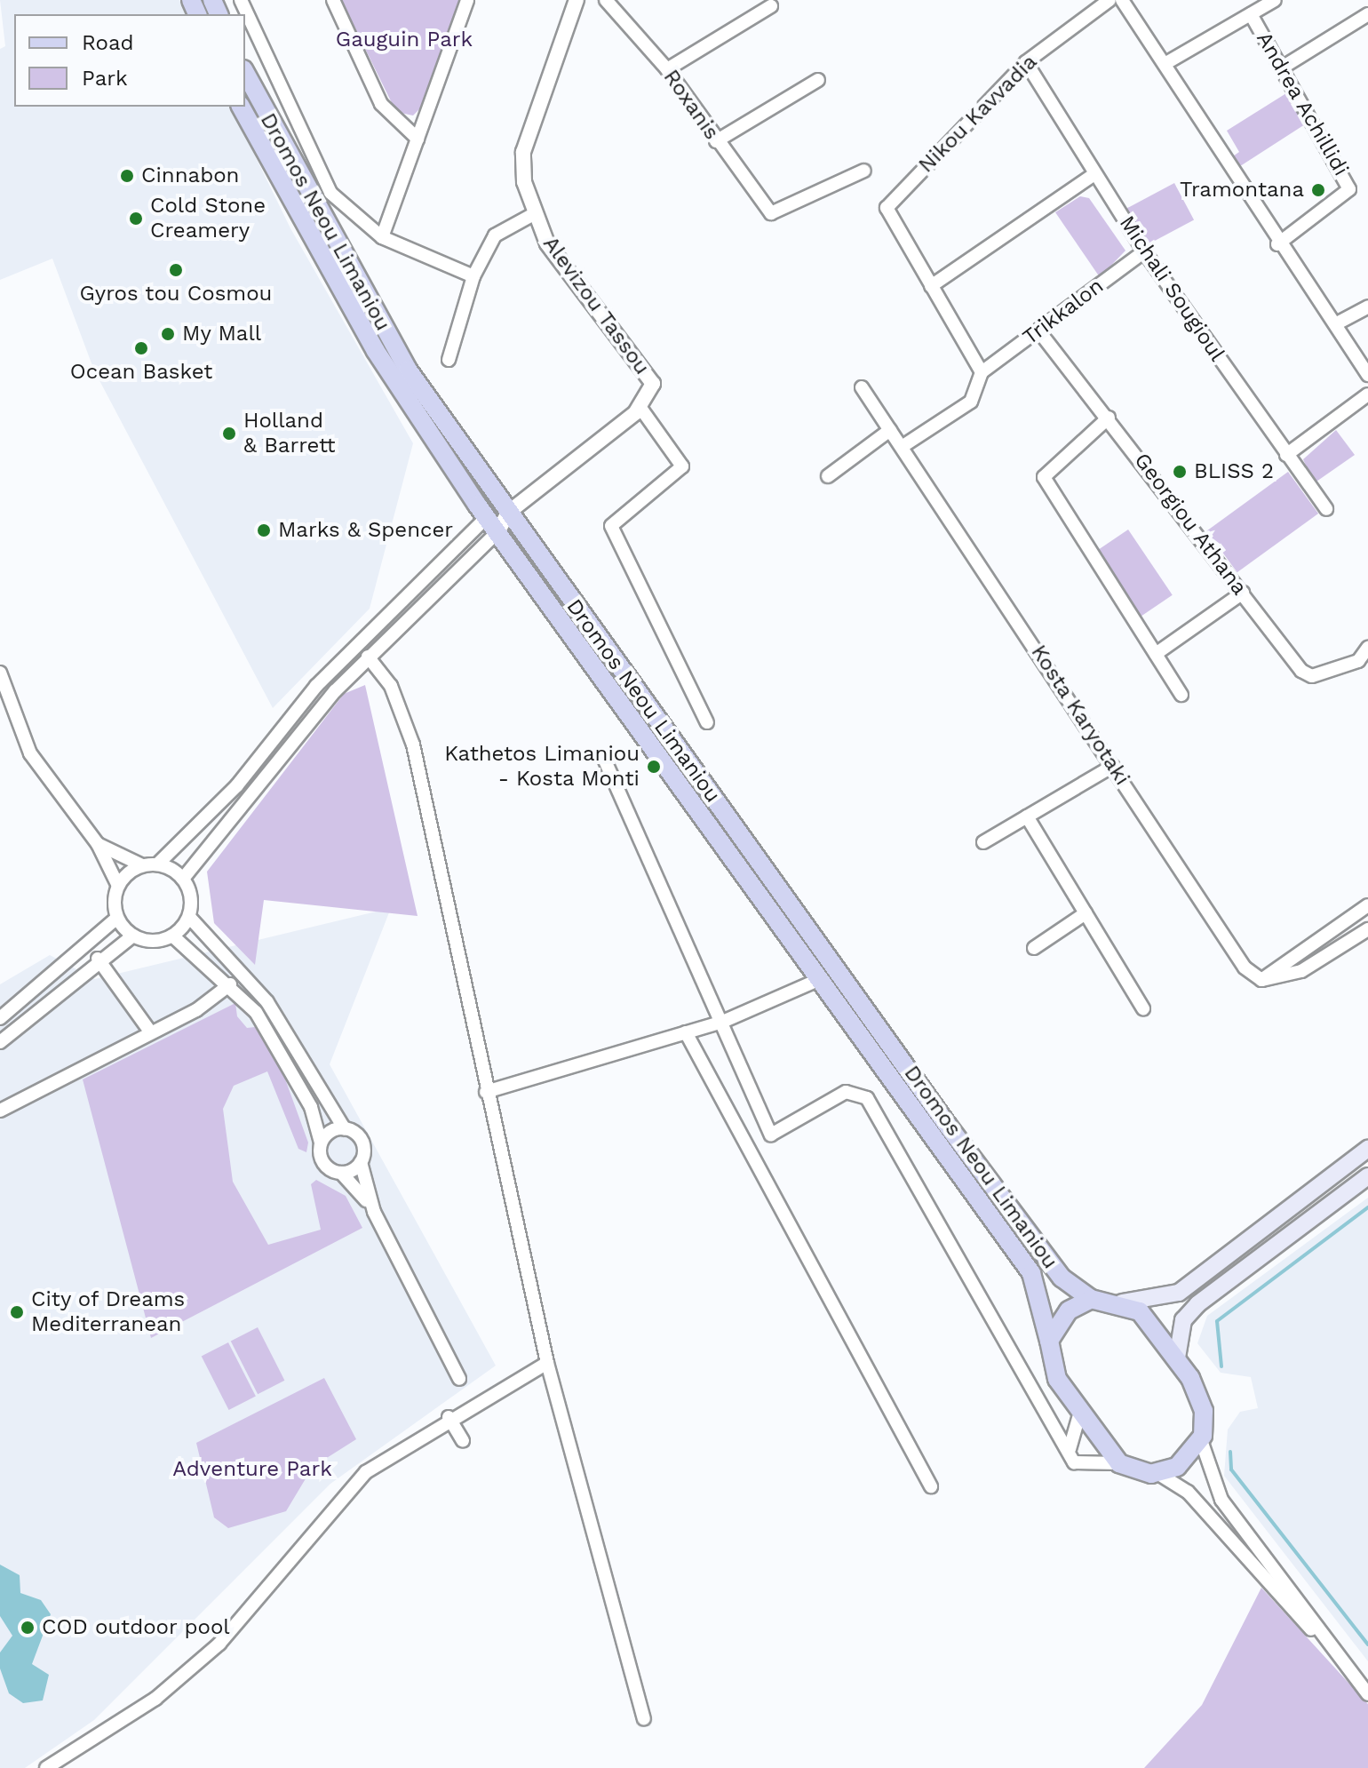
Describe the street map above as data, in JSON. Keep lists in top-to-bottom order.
{
  "streets": {
    "main road": ["Dromos Neou Limaniou"],
    "street": [
      "Andrea Achillidi",
      "Roxanis",
      "Nikou Kavvadia",
      "Michali Sougioul",
      "Alevizou Tassou",
      "Trikkalon",
      "Georgiou Athana",
      "Kosta Karyotaki"
    ]
  },
  "crossings": [
    ["Nikou Kavvadia", "Michali Sougioul"],
    ["Dromos Neou Limaniou", "Alevizou Tassou"],
    ["Michali Sougioul", "Trikkalon"],
    ["Trikkalon", "Georgiou Athana"]
  ],
  "parks": ["Gauguin Park", "Adventure Park"],
  "places": [
    "Cinnabon",
    "Tramontana",
    "Cold Stone Creamery",
    "Gyros tou Cosmou",
    "My Mall",
    "Ocean Basket",
    "Holland & Barrett",
    "BLISS 2",
    "Marks & Spencer",
    "Kathetos Limaniou - Kosta Monti",
    "City of Dreams Mediterranean",
    "COD outdoor pool"
  ],
  "legend": ["Road", "Park"]
}
